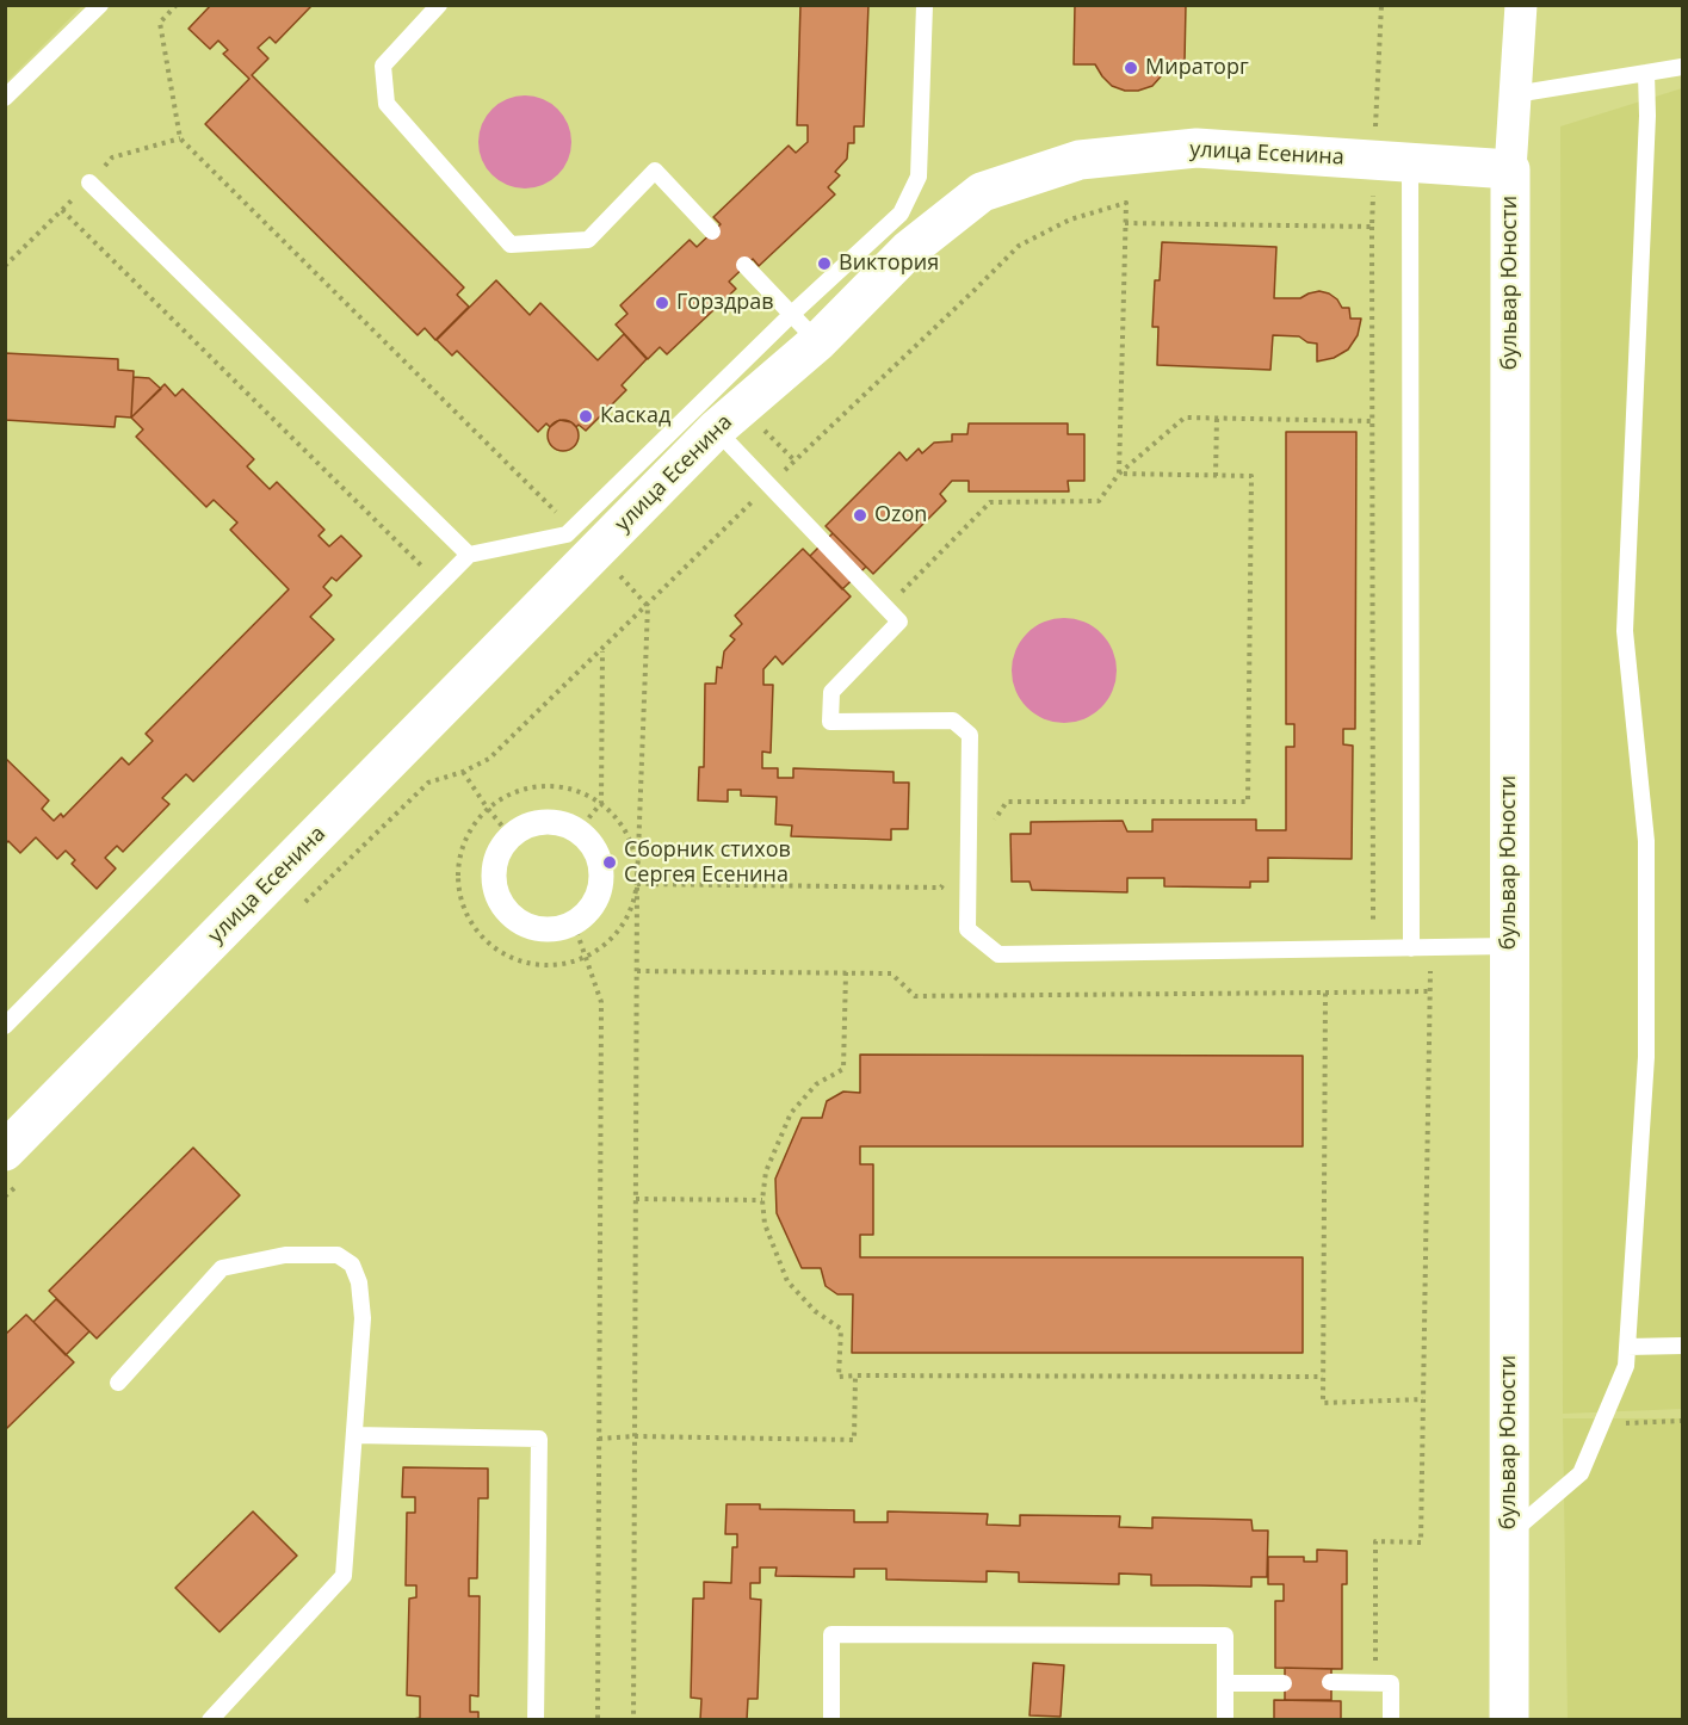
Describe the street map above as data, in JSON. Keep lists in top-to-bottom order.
{
  "streets": {
    "street": ["улица Есенина", "бульвар Юности"]
  },
  "crossings": [
    ["улица Есенина", "бульвар Юности"]
  ],
  "places": [
    "Мираторг",
    "Виктория",
    "Горздрав",
    "Каскад",
    "Ozon",
    "Сборник стихов Сергея Есенина"
  ]
}
